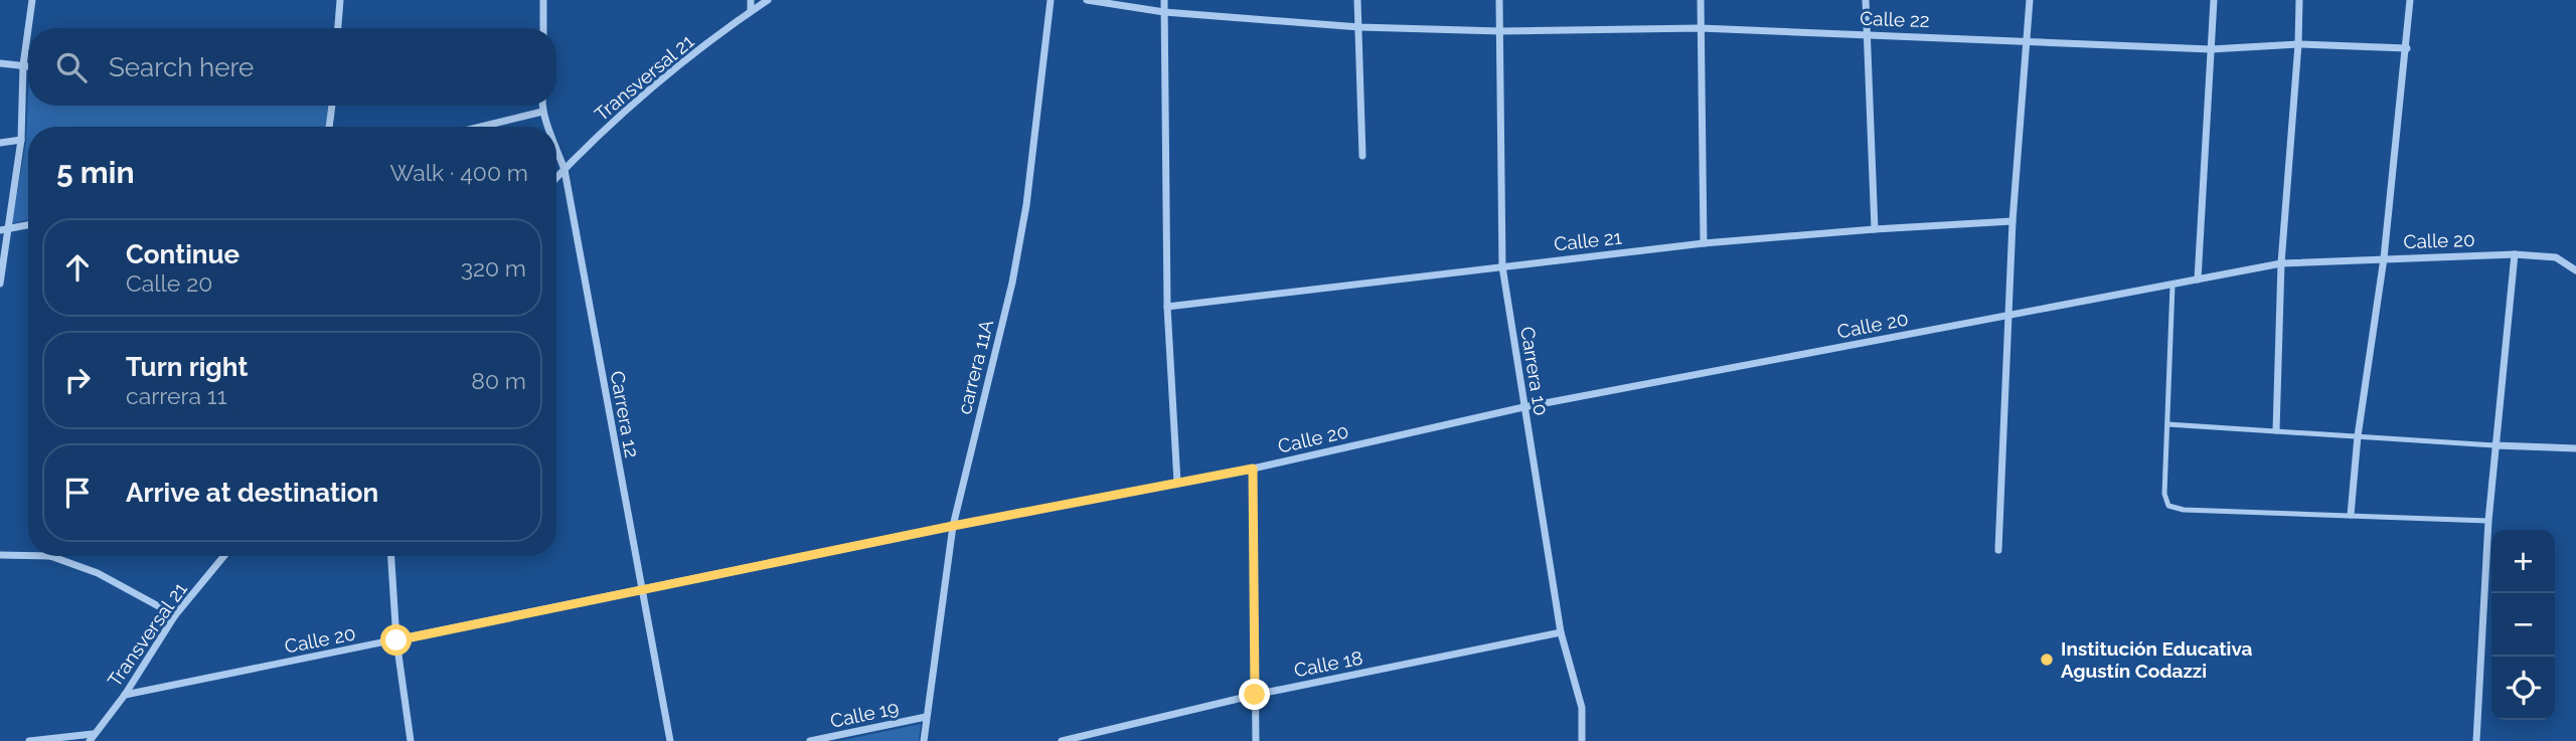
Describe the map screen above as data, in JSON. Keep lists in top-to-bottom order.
{
  "streets": {
    "street": [
      "Calle 22",
      "Transversal 21",
      "Calle 21",
      "Calle 20",
      "carrera 11A",
      "Carrera 10",
      "Carrera 12",
      "Calle 18",
      "Calle 19"
    ]
  },
  "crossings": [
    ["Calle 22", "Carrera 10"],
    ["Transversal 21", "Calle 20"],
    ["Transversal 21", "Carrera 12"],
    ["Calle 21", "Carrera 10"],
    ["Calle 20", "carrera 11A"],
    ["Calle 20", "Carrera 10"],
    ["Calle 20", "Carrera 12"],
    ["carrera 11A", "Calle 19"],
    ["Carrera 10", "Calle 18"]
  ],
  "places": ["Institución Educativa Agustín Codazzi"],
  "page": {
    "search": "Search here",
    "heading": ["5 min", "Walk · 400 m"],
    "list": [
      ["Continue", "Calle 20", "320 m"],
      ["Turn right", "carrera 11", "80 m"],
      "Arrive at destination"
    ],
    "map_buttons": ["+", "−"]
  }
}
